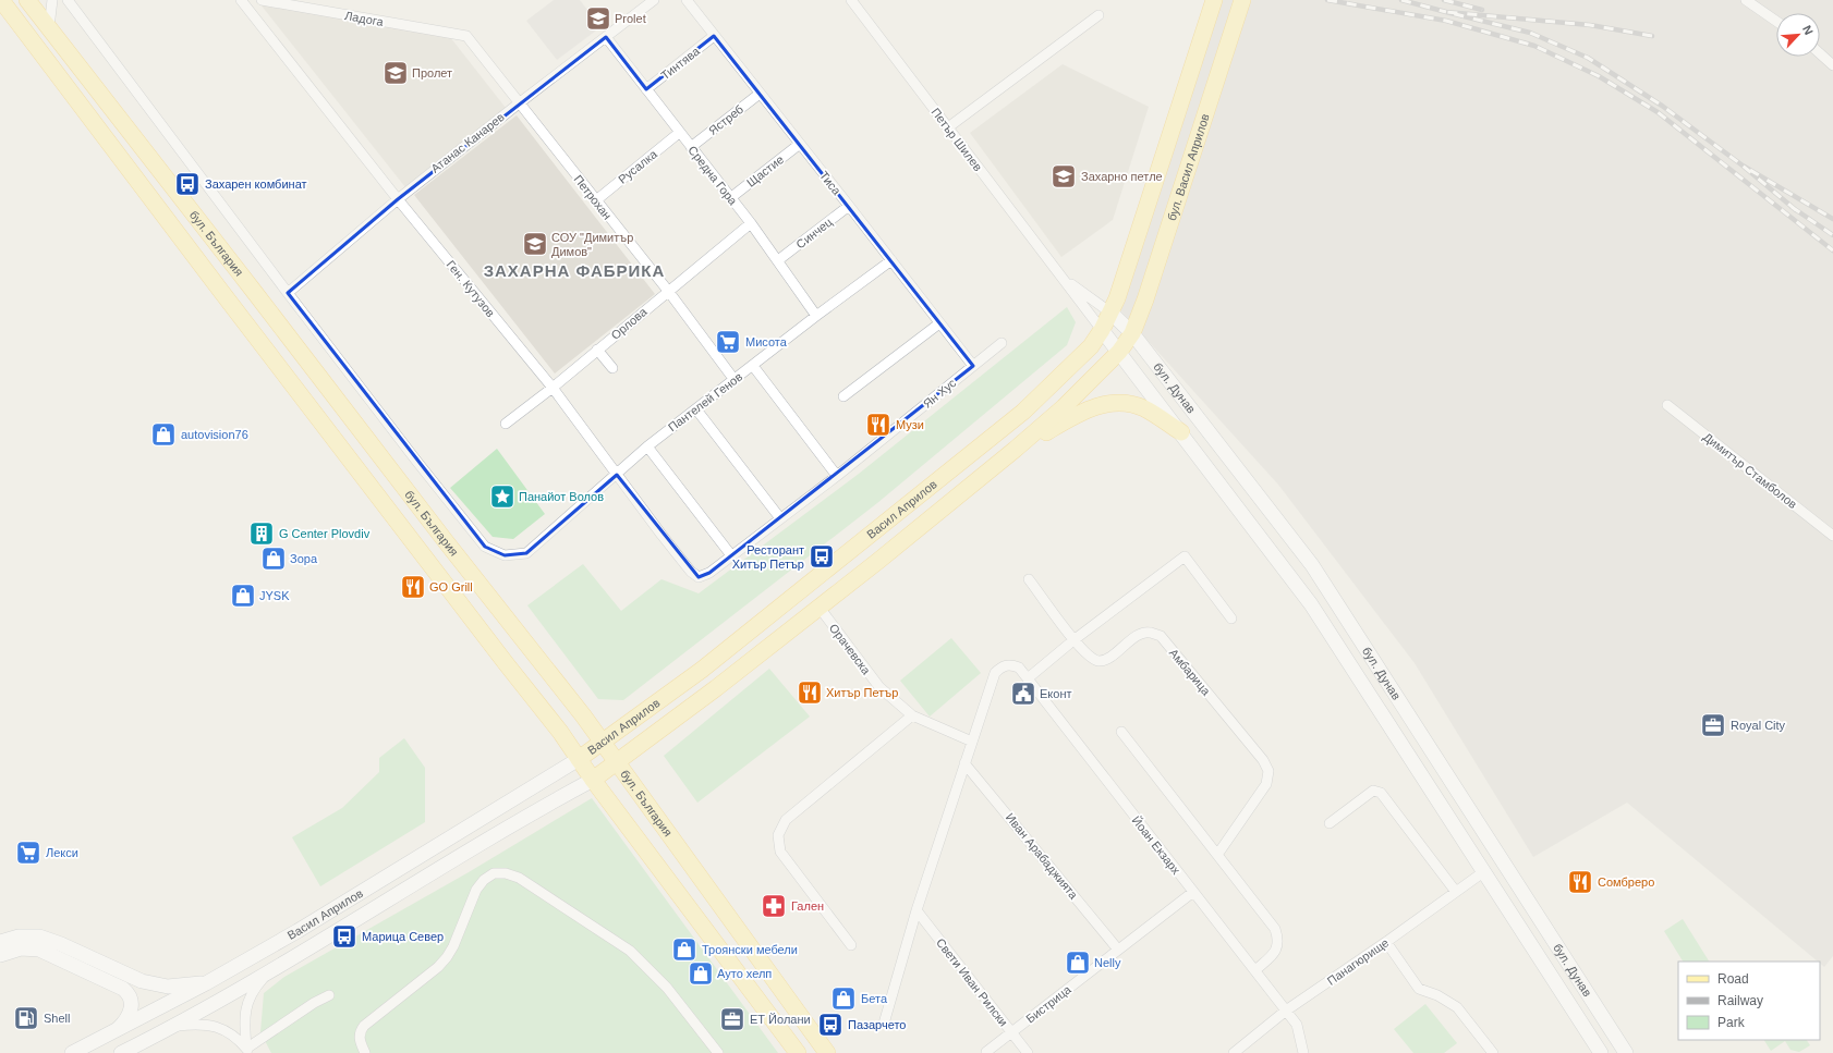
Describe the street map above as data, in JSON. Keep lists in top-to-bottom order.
{
  "streets": {
    "main road": [
      "бул. Васил Априлов",
      "бул. България",
      "бул. Дунав",
      "Васил Априлов"
    ],
    "street": [
      "Ладога",
      "Тинтява",
      "Ястреб",
      "Петър Шилев",
      "Атанас Канарев",
      "Русалка",
      "Щастие",
      "Средна Гора",
      "Тиса",
      "Петрохан",
      "Синчец",
      "Ген. Кутузов",
      "Орлова",
      "Ян Хус",
      "Пантелей Генов",
      "Димитър Стамболов",
      "Орачевска",
      "Амбарица",
      "Йоан Екзарх",
      "Иван Арабаджията",
      "Панагюрище",
      "Свети Иван Рилски",
      "Бистрица"
    ]
  },
  "crossings": [
    ["Ладога", "Петрохан"],
    ["Тинтява", "Средна Гора"],
    ["Тинтява", "Тиса"],
    ["Ястреб", "Средна Гора"],
    ["Ястреб", "Тиса"],
    ["Петър Шилев", "бул. Дунав"],
    ["Петър Шилев", "Васил Априлов"],
    ["Атанас Канарев", "Средна Гора"],
    ["Атанас Канарев", "Петрохан"],
    ["Атанас Канарев", "Ген. Кутузов"],
    ["Атанас Канарев", "Пантелей Генов"],
    ["Русалка", "Средна Гора"],
    ["Русалка", "Петрохан"],
    ["бул. Васил Априлов", "бул. Дунав"],
    ["бул. Васил Априлов", "Васил Априлов"],
    ["Щастие", "Средна Гора"],
    ["Щастие", "Тиса"],
    ["Средна Гора", "Синчец"],
    ["Средна Гора", "Орлова"],
    ["Средна Гора", "Пантелей Генов"],
    ["Тиса", "Синчец"],
    ["Тиса", "Ян Хус"],
    ["Тиса", "Пантелей Генов"],
    ["Петрохан", "Орлова"],
    ["Петрохан", "Пантелей Генов"],
    ["бул. България", "Васил Априлов"],
    ["Ген. Кутузов", "Орлова"],
    ["Ген. Кутузов", "Ян Хус"],
    ["Ген. Кутузов", "Пантелей Генов"],
    ["бул. Дунав", "Васил Априлов"],
    ["бул. Дунав", "Панагюрище"],
    ["Васил Априлов", "Орачевска"],
    ["Орачевска", "Йоан Екзарх"],
    ["Йоан Екзарх", "Панагюрище"],
    ["Йоан Екзарх", "Бистрица"],
    ["Иван Арабаджията", "Бистрица"],
    ["Свети Иван Рилски", "Бистрица"]
  ],
  "districts": ["ЗАХАРНА ФАБРИКА"],
  "places": {
    "school or university": [
      "Prolet",
      "Пролет",
      "Захарно петле",
      "СОУ \"Димитър Димов\""
    ],
    "bus stop": [
      "Захарен комбинат",
      "Ресторант Хитър Петър",
      "Марица Север",
      "Пазарчето"
    ],
    "supermarket": ["Мисота", "Лекси"],
    "restaurant": [
      "Музи",
      "GO Grill",
      "Хитър Петър",
      "Сомбреро"
    ],
    "shop": [
      "autovision76",
      "Зора",
      "JYSK",
      "Троянски мебели",
      "Nelly",
      "Ауто хелп",
      "Бета"
    ],
    "place": ["Панайот Волов"],
    "building": ["G Center Plovdiv"],
    "public building": ["Еконт"],
    "office": ["Royal City", "ЕТ Йолани"],
    "pharmacy": ["Гален"],
    "fuel station": ["Shell"]
  },
  "legend": ["Road", "Railway", "Park"],
  "north": "top right"
}
